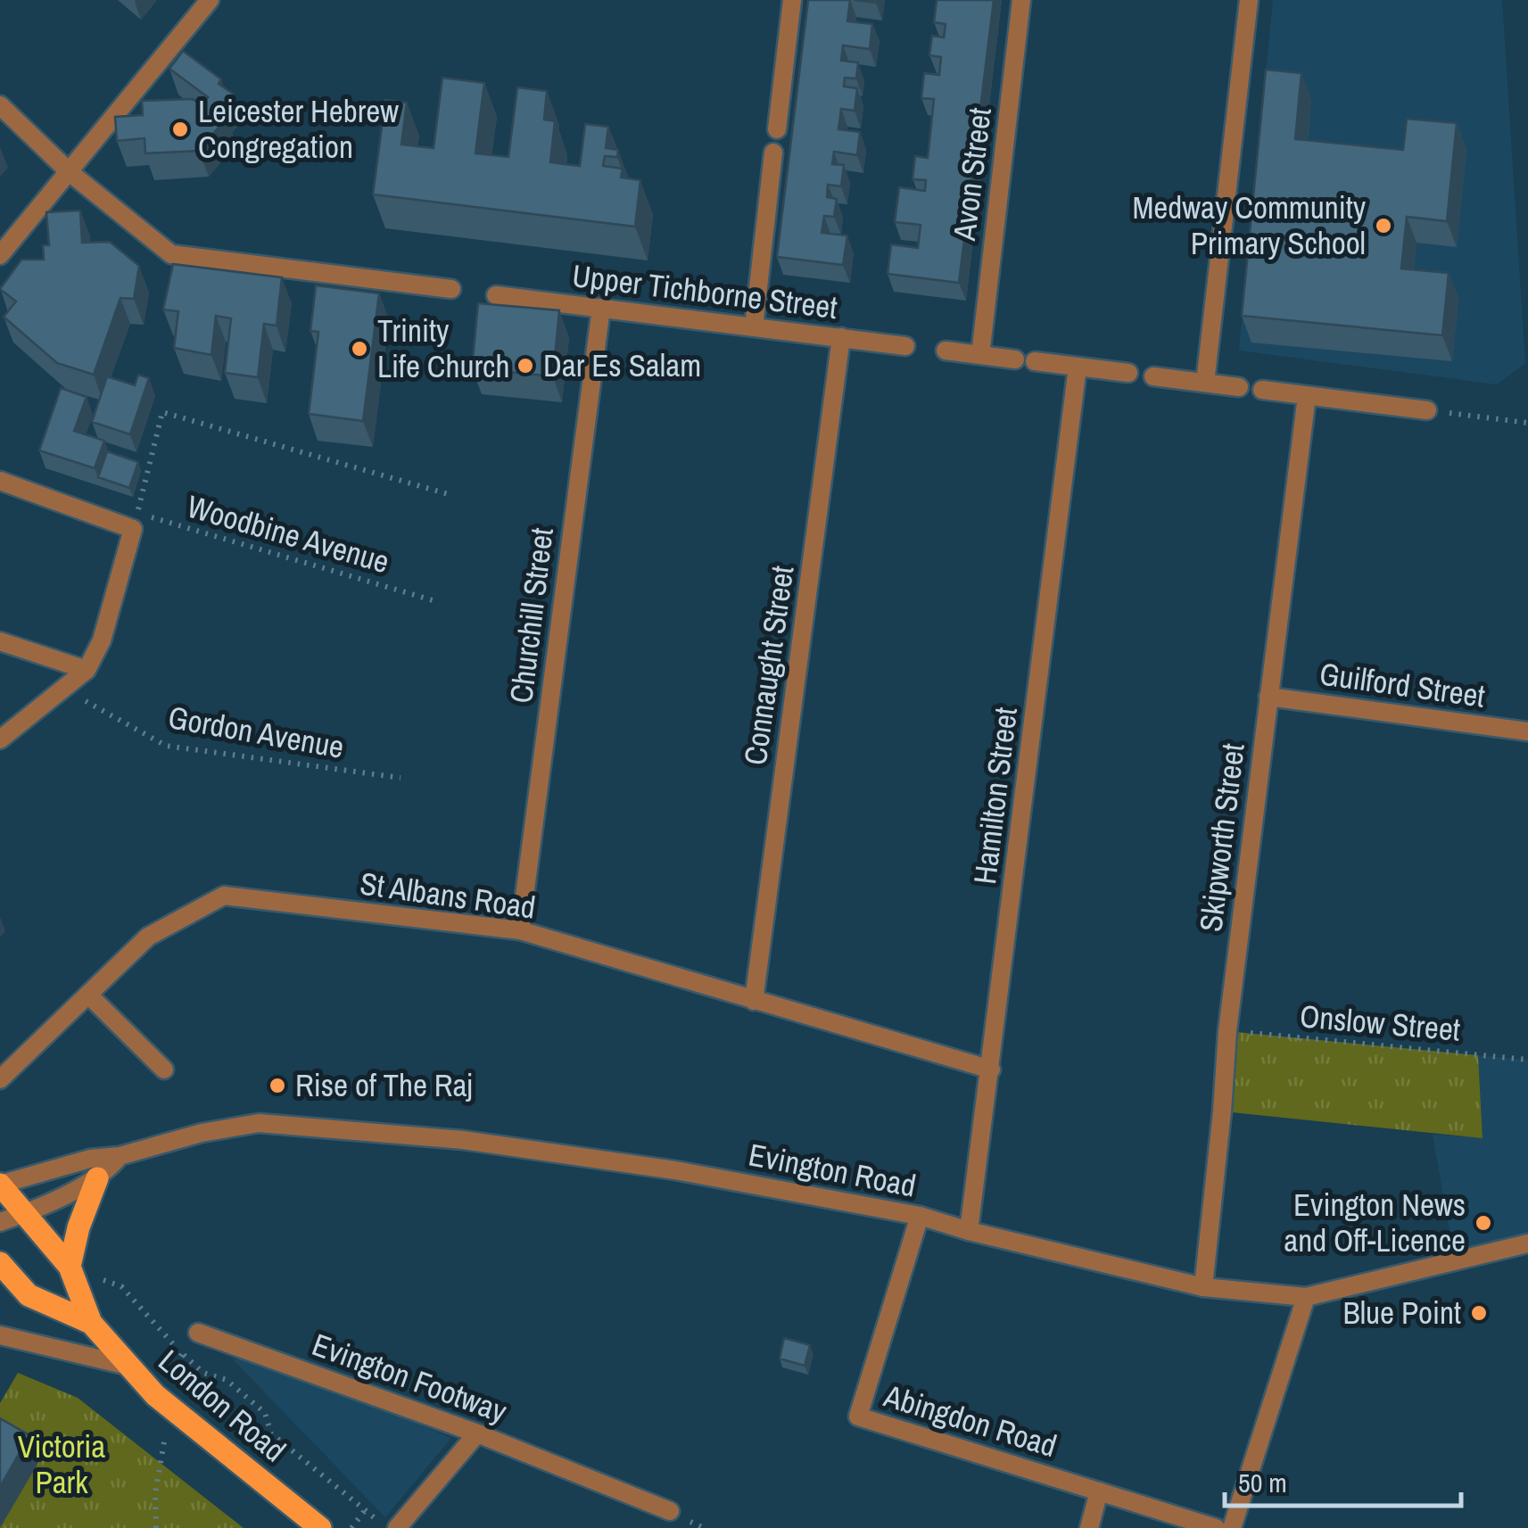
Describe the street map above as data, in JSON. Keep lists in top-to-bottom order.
{
  "streets": {
    "main road": ["London Road"],
    "street": [
      "Avon Street",
      "Upper Tichborne Street",
      "Churchill Street",
      "Connaught Street",
      "Guilford Street",
      "Hamilton Street",
      "Skipworth Street",
      "St Albans Road",
      "Evington Road",
      "Evington Footway",
      "Abingdon Road"
    ],
    "path": ["Woodbine Avenue", "Gordon Avenue", "Onslow Street"]
  },
  "crossings": [
    ["Upper Tichborne Street", "Churchill Street"],
    ["Upper Tichborne Street", "Connaught Street"],
    ["Churchill Street", "St Albans Road"],
    ["Connaught Street", "St Albans Road"],
    ["Guilford Street", "Skipworth Street"],
    ["Hamilton Street", "St Albans Road"],
    ["Hamilton Street", "Evington Road"],
    ["Skipworth Street", "Onslow Street"],
    ["Skipworth Street", "Evington Road"],
    ["Evington Road", "London Road"],
    ["Evington Road", "Abingdon Road"]
  ],
  "parks": ["Victoria Park"],
  "places": [
    "Leicester Hebrew Congregation",
    "Medway Community Primary School",
    "Trinity Life Church",
    "Dar Es Salam",
    "Rise of The Raj",
    "Evington News and Off-Licence",
    "Blue Point"
  ],
  "scale_bar": "50 m"
}
